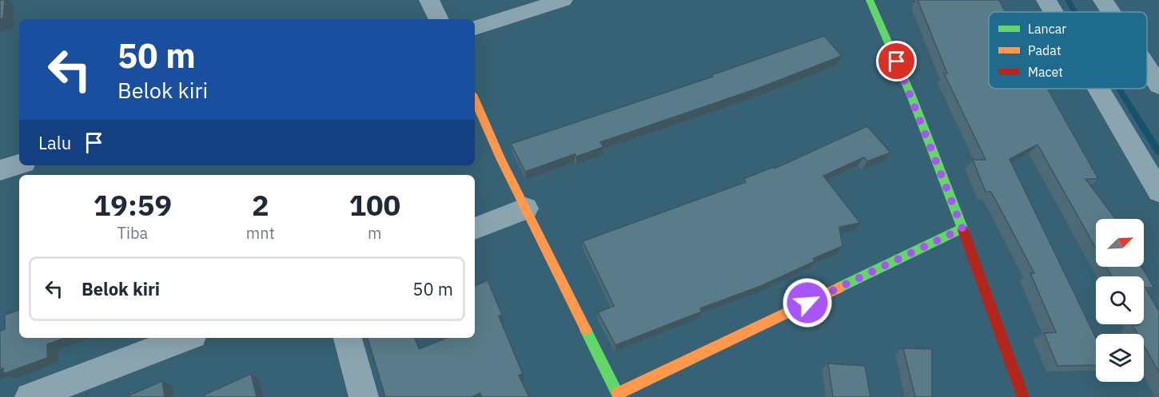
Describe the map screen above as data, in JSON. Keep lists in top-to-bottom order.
{
  "legend": ["Lancar", "Padat", "Macet"],
  "north": "top right",
  "page": {
    "turn": ["50 m", "Belok kiri"],
    "then": "Lalu",
    "eta": [
      "19:59",
      "Tiba",
      "2",
      "mnt",
      "100",
      "m"
    ],
    "list": [
      {
        "name": "Belok kiri",
        "value": "50 m"
      }
    ]
  }
}
